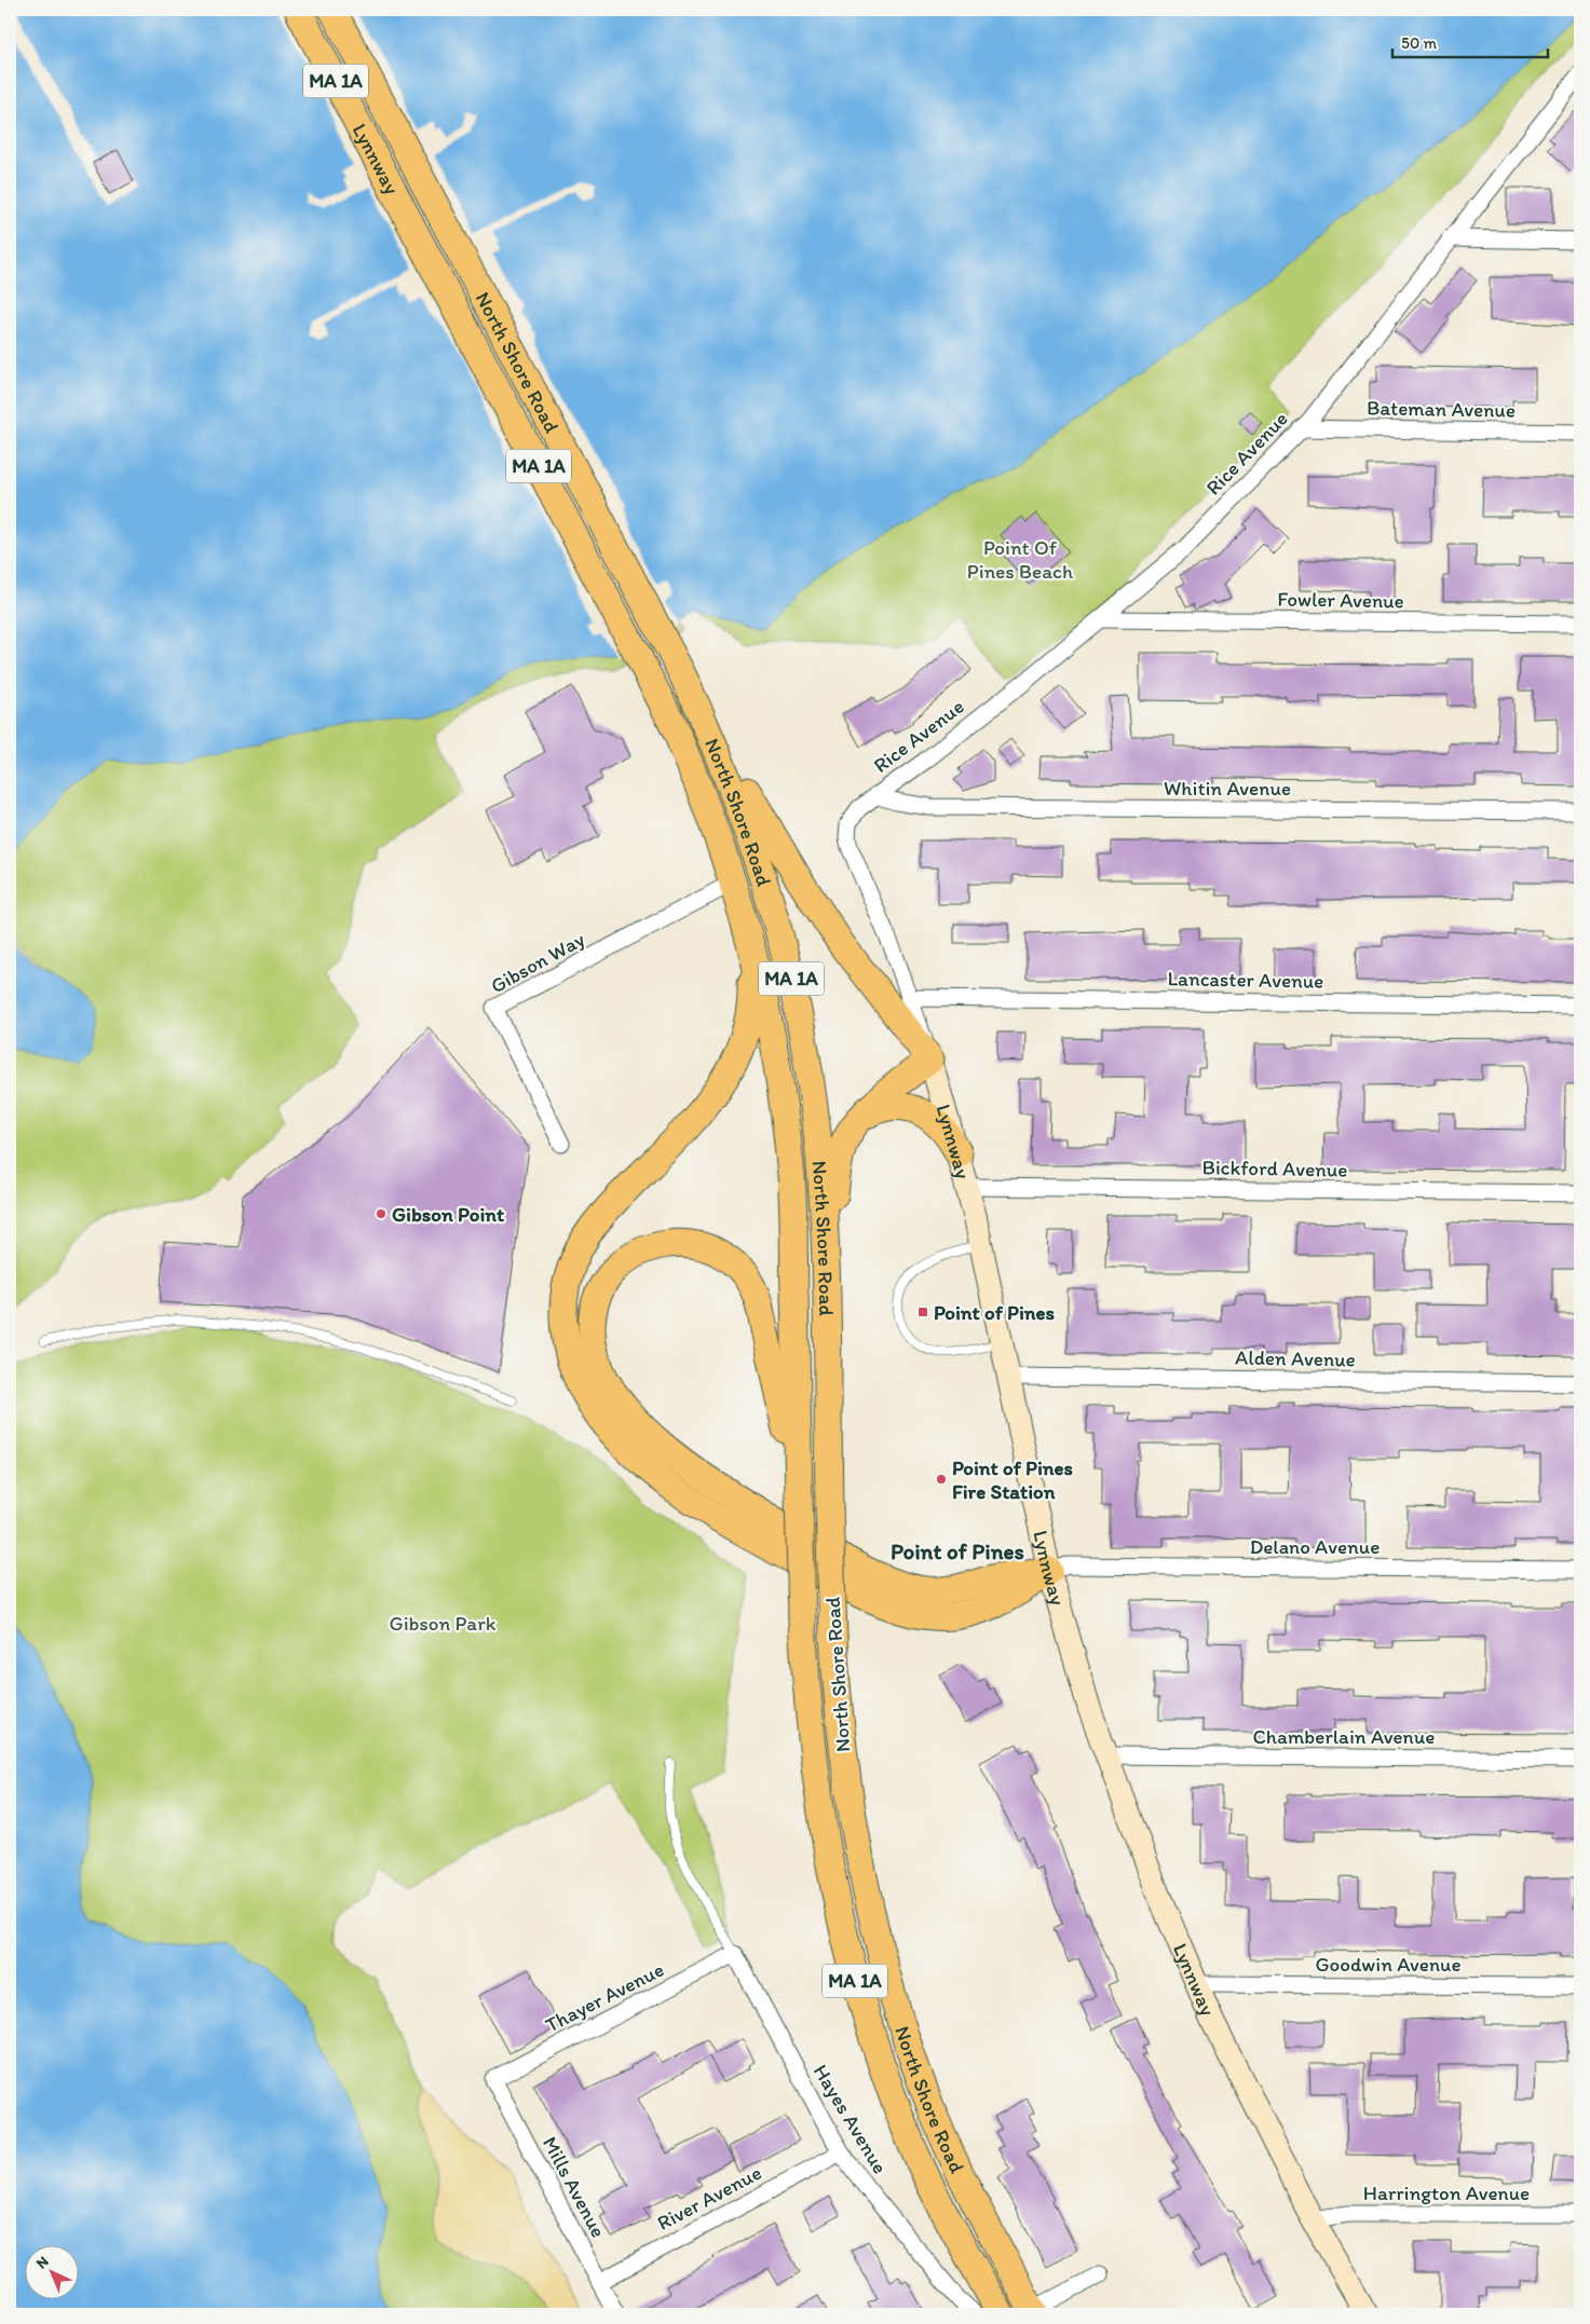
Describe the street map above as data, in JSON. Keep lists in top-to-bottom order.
{
  "streets": {
    "highway": ["MA 1A", "Lynnway", "North Shore Road"],
    "street": [
      "Bateman Avenue",
      "Rice Avenue",
      "Fowler Avenue",
      "Whitin Avenue",
      "Gibson Way",
      "Lancaster Avenue",
      "Bickford Avenue",
      "Alden Avenue",
      "Delano Avenue",
      "Chamberlain Avenue",
      "Goodwin Avenue",
      "Thayer Avenue",
      "Hayes Avenue",
      "Mills Avenue",
      "Harrington Avenue",
      "River Avenue"
    ]
  },
  "crossings": [
    ["Lynnway", "North Shore Road"],
    ["Lynnway", "Rice Avenue"],
    ["Lynnway", "Whitin Avenue"],
    ["Lynnway", "Lancaster Avenue"],
    ["Lynnway", "Bickford Avenue"],
    ["Lynnway", "Alden Avenue"],
    ["Lynnway", "Delano Avenue"],
    ["Lynnway", "Chamberlain Avenue"],
    ["Lynnway", "Goodwin Avenue"],
    ["Lynnway", "Harrington Avenue"],
    ["North Shore Road", "Gibson Way"],
    ["Bateman Avenue", "Rice Avenue"],
    ["Rice Avenue", "Fowler Avenue"],
    ["Rice Avenue", "Whitin Avenue"],
    ["Thayer Avenue", "Hayes Avenue"],
    ["Thayer Avenue", "Mills Avenue"],
    ["Hayes Avenue", "River Avenue"],
    ["Mills Avenue", "River Avenue"]
  ],
  "districts": ["Point of Pines"],
  "parks": ["Point Of Pines Beach", "Gibson Park"],
  "places": {
    "other": ["Gibson Point", "Point of Pines Fire Station"],
    "transit": ["Point of Pines"]
  },
  "scale_bar": "50 m",
  "north": "top left"
}
